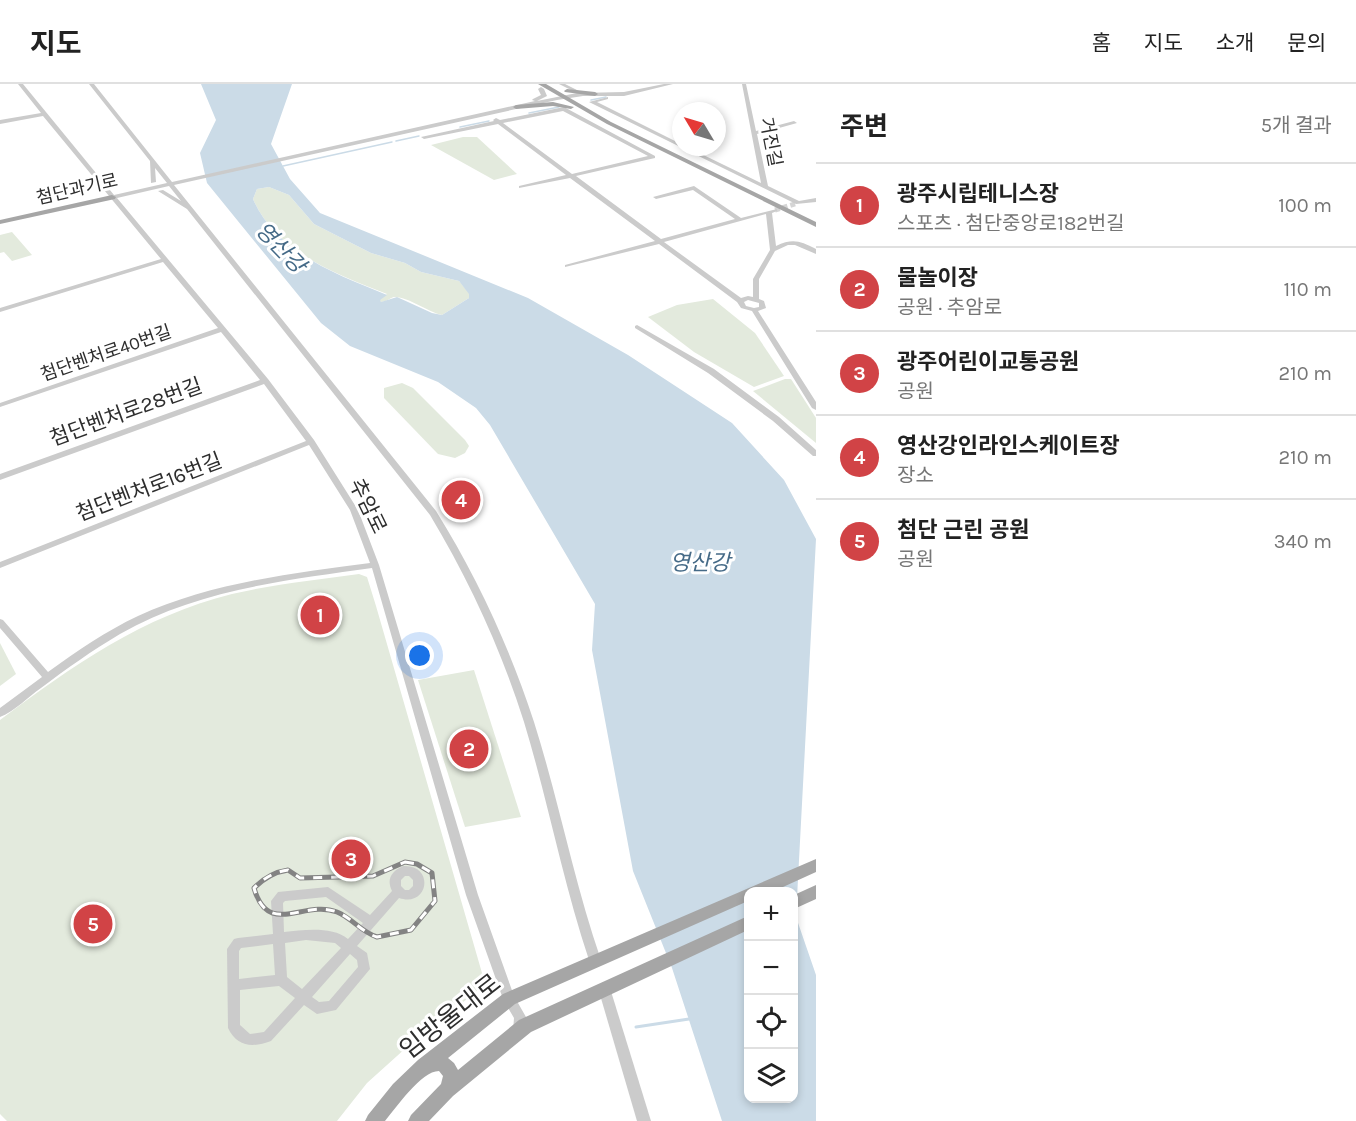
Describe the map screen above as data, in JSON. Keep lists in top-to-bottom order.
{
  "streets": {
    "main road": ["첨단과기로", "임방울대로"],
    "street": [
      "거진길",
      "첨단벤처로40번길",
      "첨단벤처로28번길",
      "첨단벤처로16번길",
      "추암로"
    ]
  },
  "crossings": [
    ["첨단과기로", "추암로"],
    ["첨단벤처로40번길", "추암로"],
    ["첨단벤처로28번길", "추암로"],
    ["첨단벤처로16번길", "추암로"],
    ["추암로", "임방울대로"]
  ],
  "water": ["영산강"],
  "north": "top left",
  "page": {
    "header": "지도",
    "nav": [
      "홈",
      "지도",
      "소개",
      "문의"
    ],
    "heading": ["주변", "5개 결과"],
    "list": [
      {
        "mark": "1",
        "name": "광주시립테니스장",
        "note": "스포츠 · 첨단중앙로182번길",
        "value": "100 m"
      },
      {
        "mark": "2",
        "name": "물놀이장",
        "note": "공원 · 추암로",
        "value": "110 m"
      },
      {
        "mark": "3",
        "name": "광주어린이교통공원",
        "note": "공원",
        "value": "210 m"
      },
      {
        "mark": "4",
        "name": "영산강인라인스케이트장",
        "note": "장소",
        "value": "210 m"
      },
      {
        "mark": "5",
        "name": "첨단 근린 공원",
        "note": "공원",
        "value": "340 m"
      }
    ],
    "pins": [
      "4",
      "1",
      "2",
      "3",
      "5"
    ],
    "map_buttons": ["+", "−"]
  }
}
